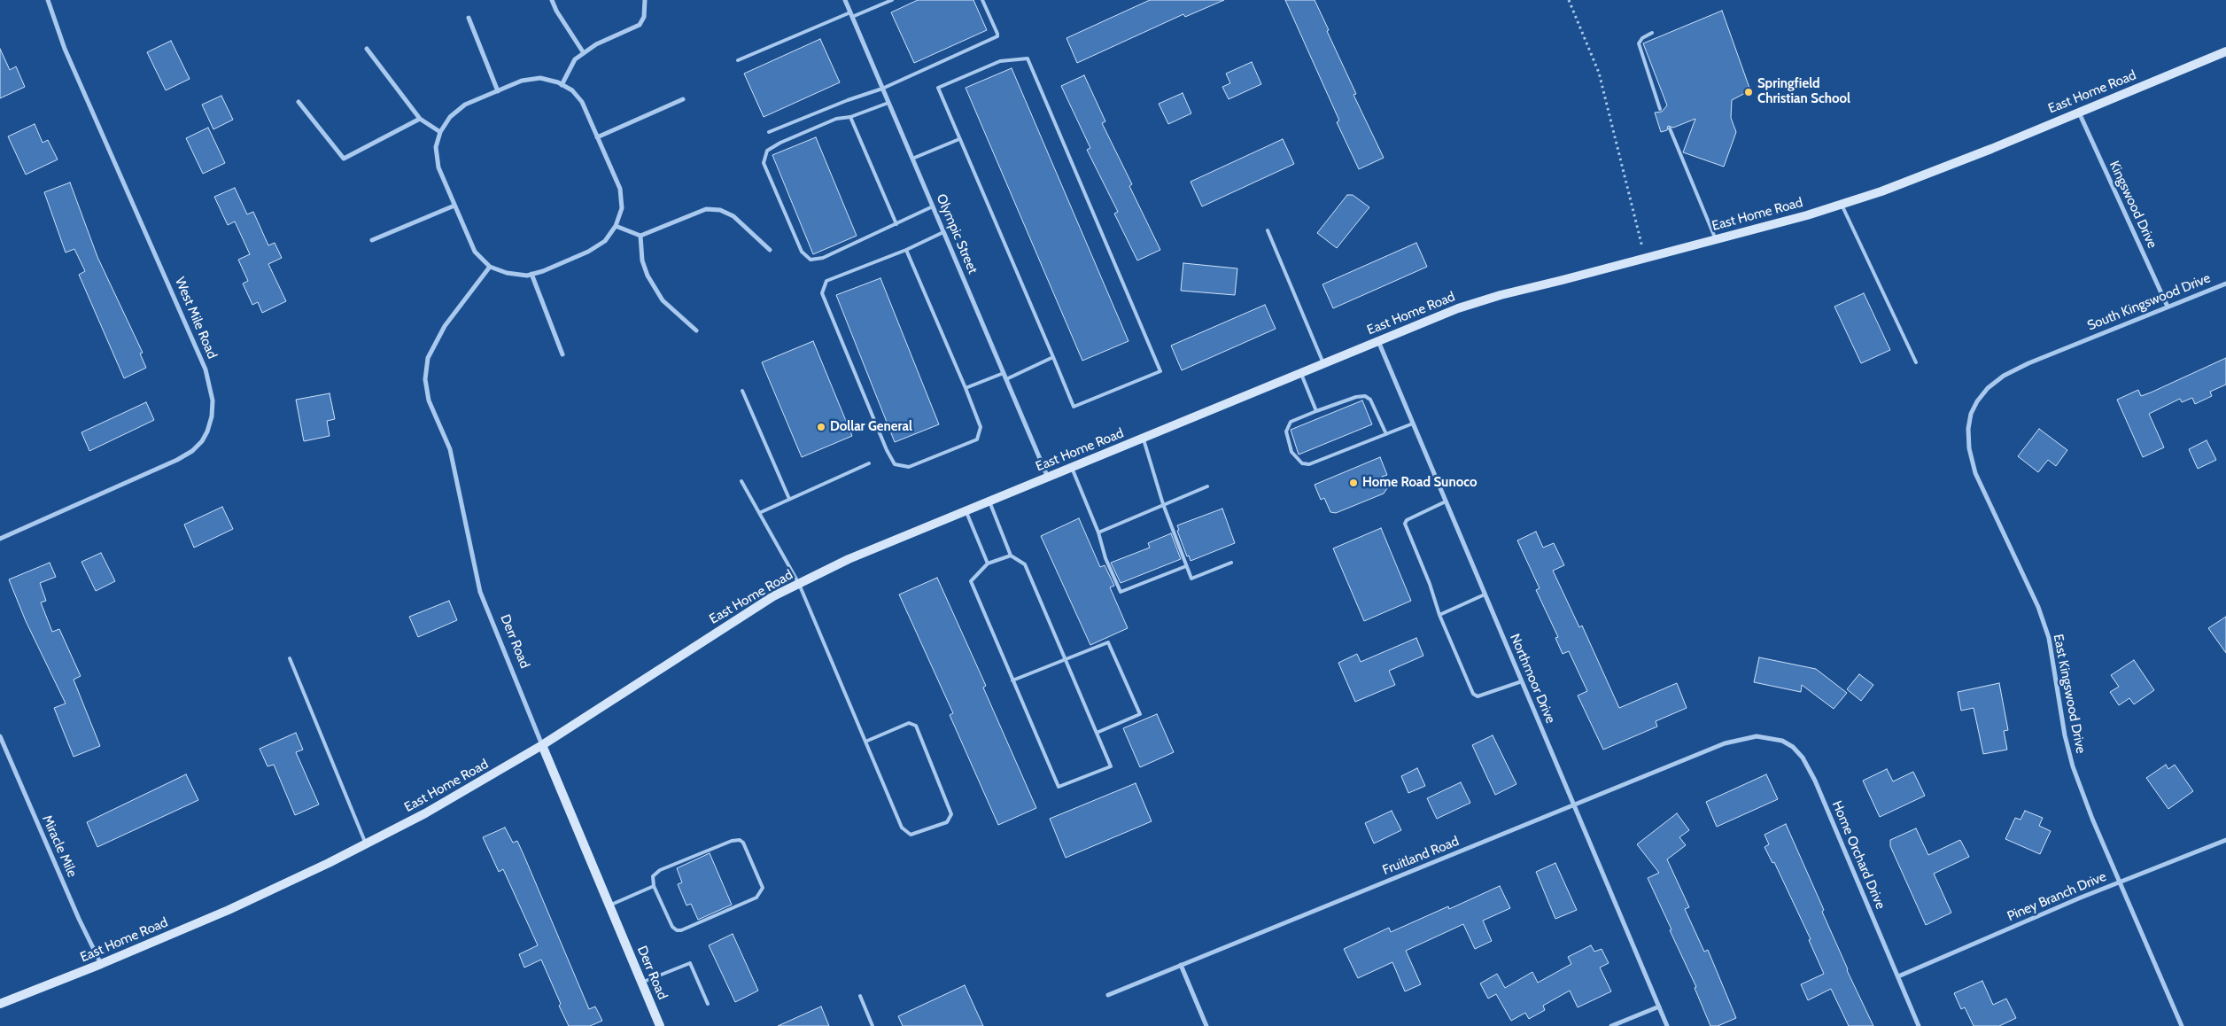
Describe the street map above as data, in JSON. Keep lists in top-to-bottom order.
{
  "streets": {
    "street": [
      "East Home Road",
      "Kingswood Drive",
      "Olympic Street",
      "South Kingswood Drive",
      "West Mile Road",
      "Derr Road",
      "Northmoor Drive",
      "East Kingswood Drive",
      "Miracle Mile",
      "Home Orchard Drive",
      "Fruitland Road",
      "Piney Branch Drive"
    ]
  },
  "crossings": [
    ["East Home Road", "Kingswood Drive"],
    ["East Home Road", "Olympic Street"],
    ["East Home Road", "Derr Road"],
    ["East Home Road", "Northmoor Drive"],
    ["East Home Road", "Miracle Mile"],
    ["Kingswood Drive", "South Kingswood Drive"],
    ["South Kingswood Drive", "East Kingswood Drive"],
    ["Northmoor Drive", "Fruitland Road"],
    ["East Kingswood Drive", "Piney Branch Drive"],
    ["Home Orchard Drive", "Fruitland Road"],
    ["Home Orchard Drive", "Piney Branch Drive"]
  ],
  "places": ["Springfield Christian School", "Dollar General", "Home Road Sunoco"]
}
